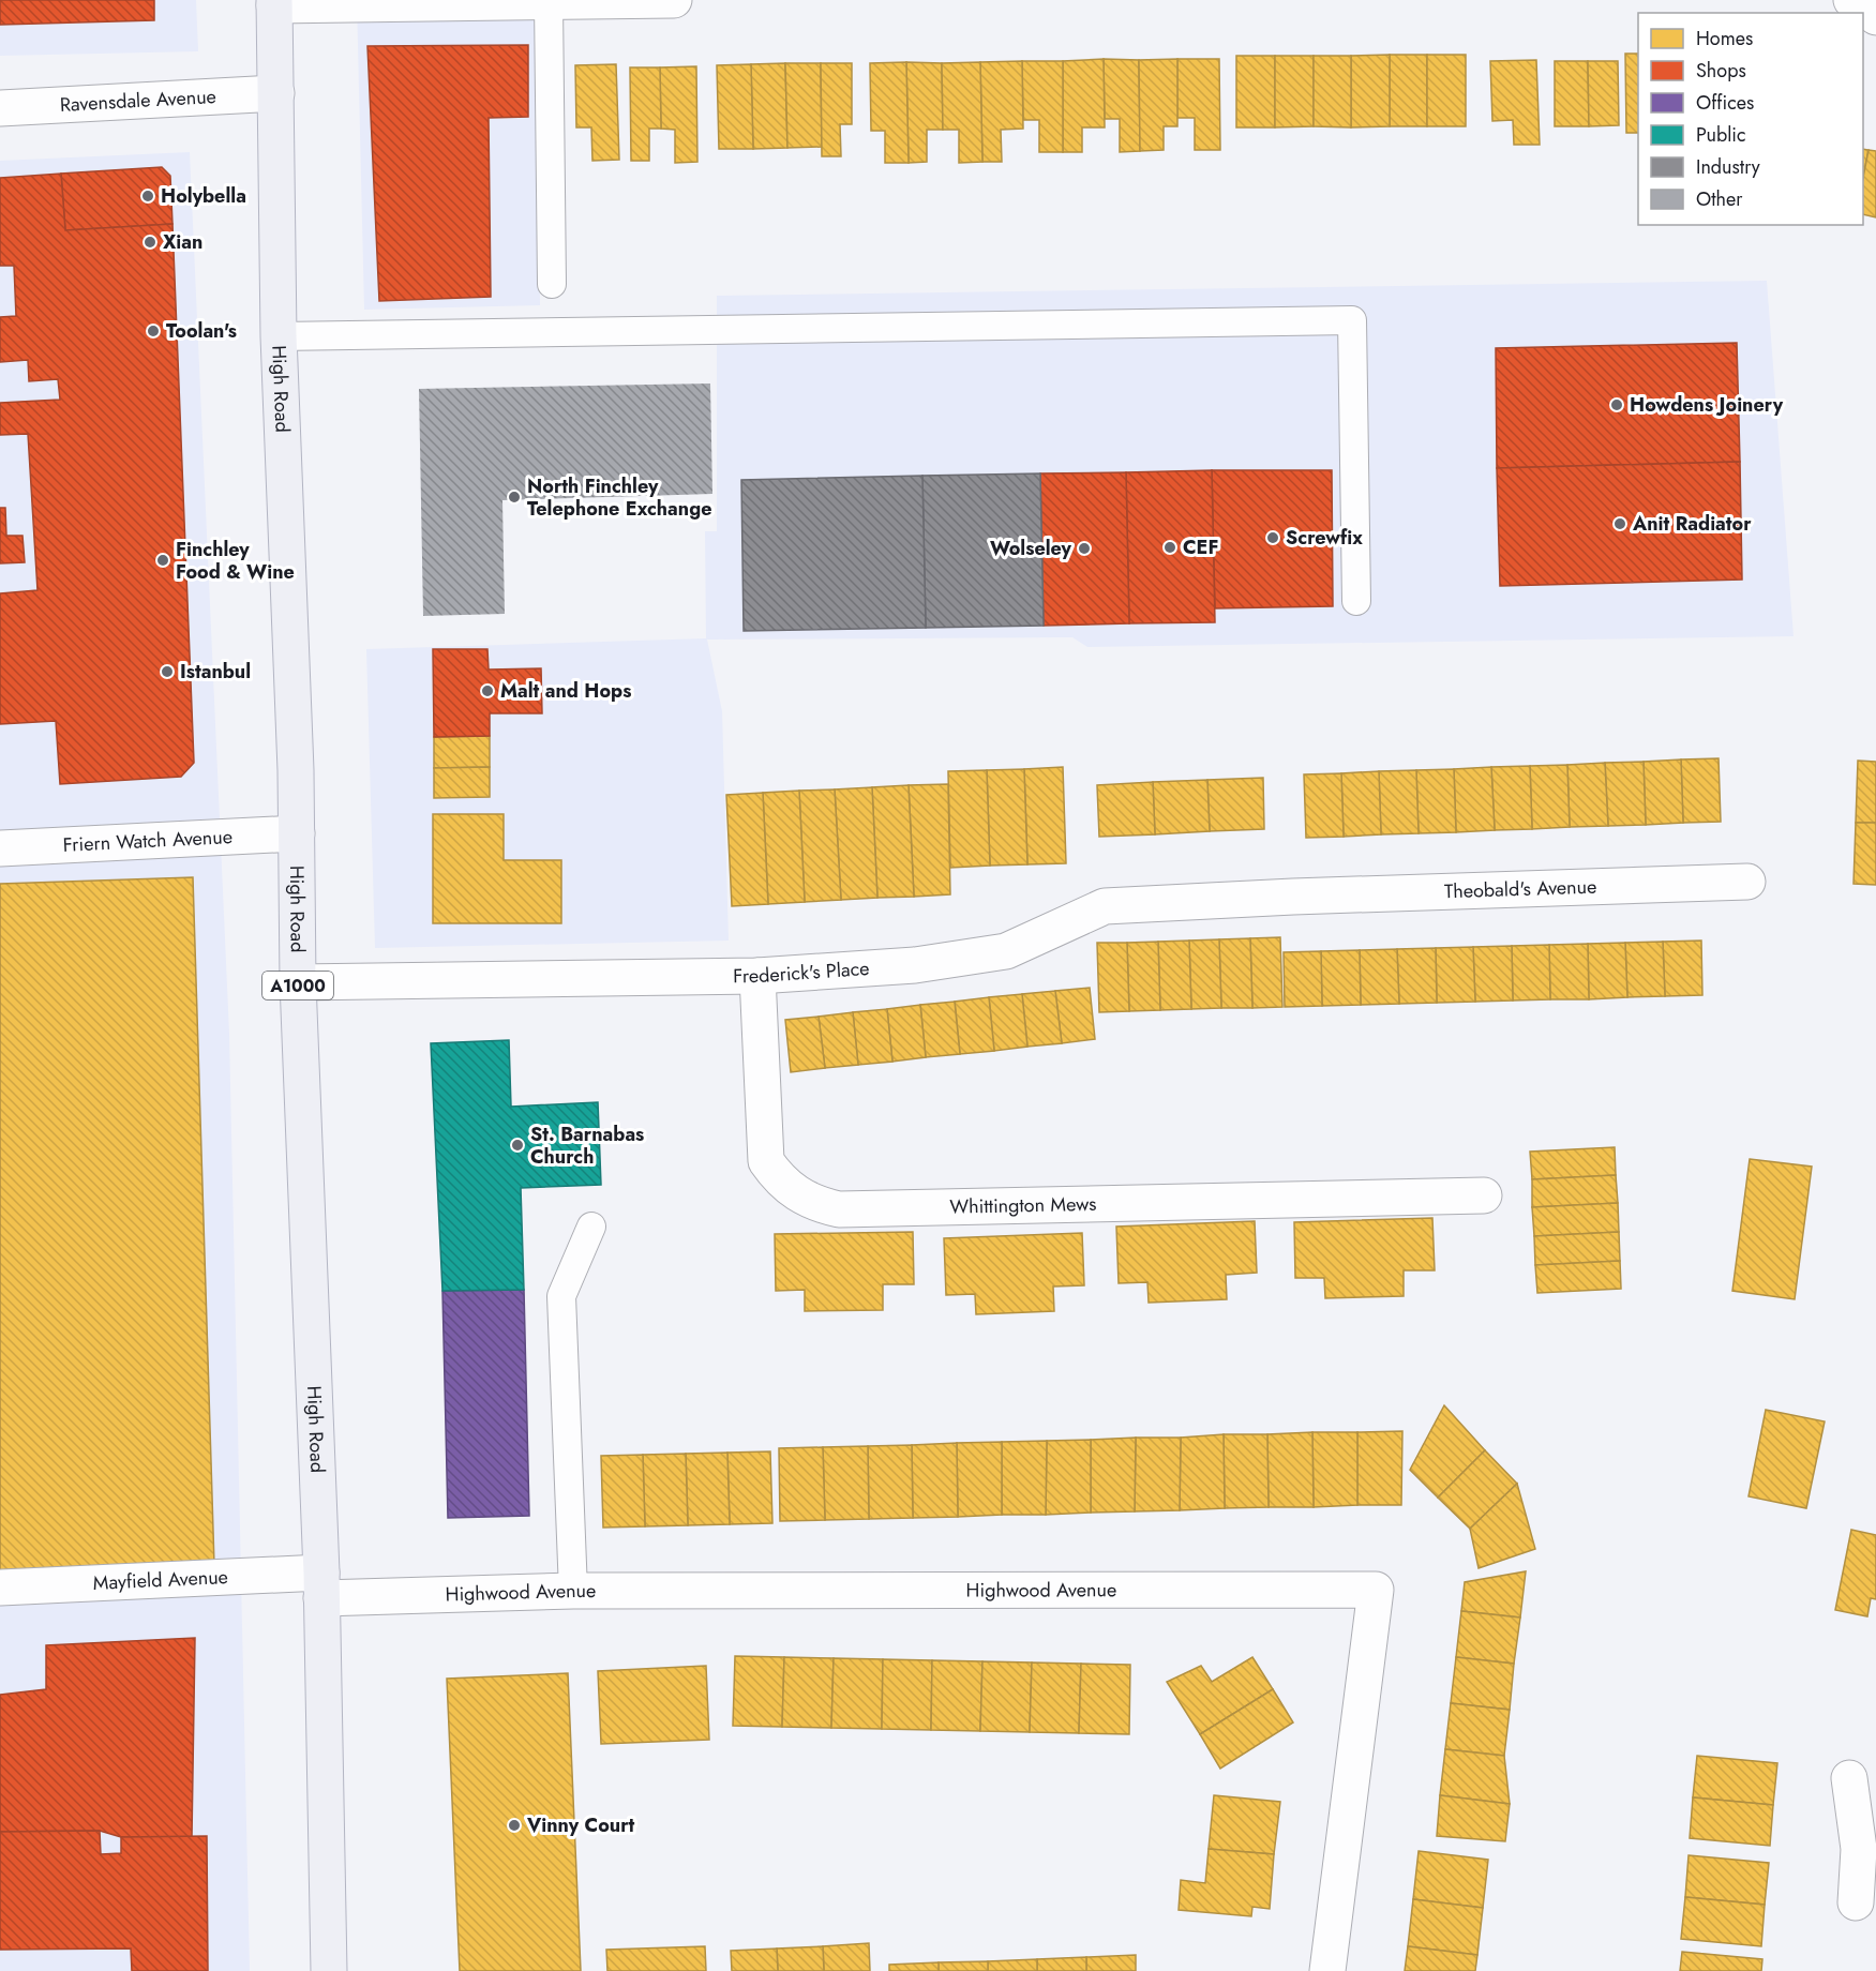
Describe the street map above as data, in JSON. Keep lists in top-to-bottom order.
{
  "streets": {
    "main road": ["High Road", "A1000"],
    "street": [
      "Ravensdale Avenue",
      "Friern Watch Avenue",
      "Theobald's Avenue",
      "Frederick's Place",
      "Whittington Mews",
      "Mayfield Avenue",
      "Highwood Avenue"
    ]
  },
  "crossings": [
    ["Ravensdale Avenue", "High Road"],
    ["High Road", "Friern Watch Avenue"],
    ["High Road", "Frederick's Place"],
    ["High Road", "Mayfield Avenue"],
    ["High Road", "Highwood Avenue"],
    ["Theobald's Avenue", "Frederick's Place"],
    ["Frederick's Place", "Whittington Mews"],
    ["Mayfield Avenue", "Highwood Avenue"]
  ],
  "places": [
    "Holybella",
    "Xian",
    "Toolan's",
    "Howdens Joinery",
    "North Finchley Telephone Exchange",
    "Anit Radiator",
    "Screwfix",
    "CEF",
    "Wolseley",
    "Finchley Food & Wine",
    "Istanbul",
    "Malt and Hops",
    "St. Barnabas Church",
    "Vinny Court"
  ],
  "legend": [
    "Homes",
    "Shops",
    "Offices",
    "Public",
    "Industry",
    "Other"
  ]
}
